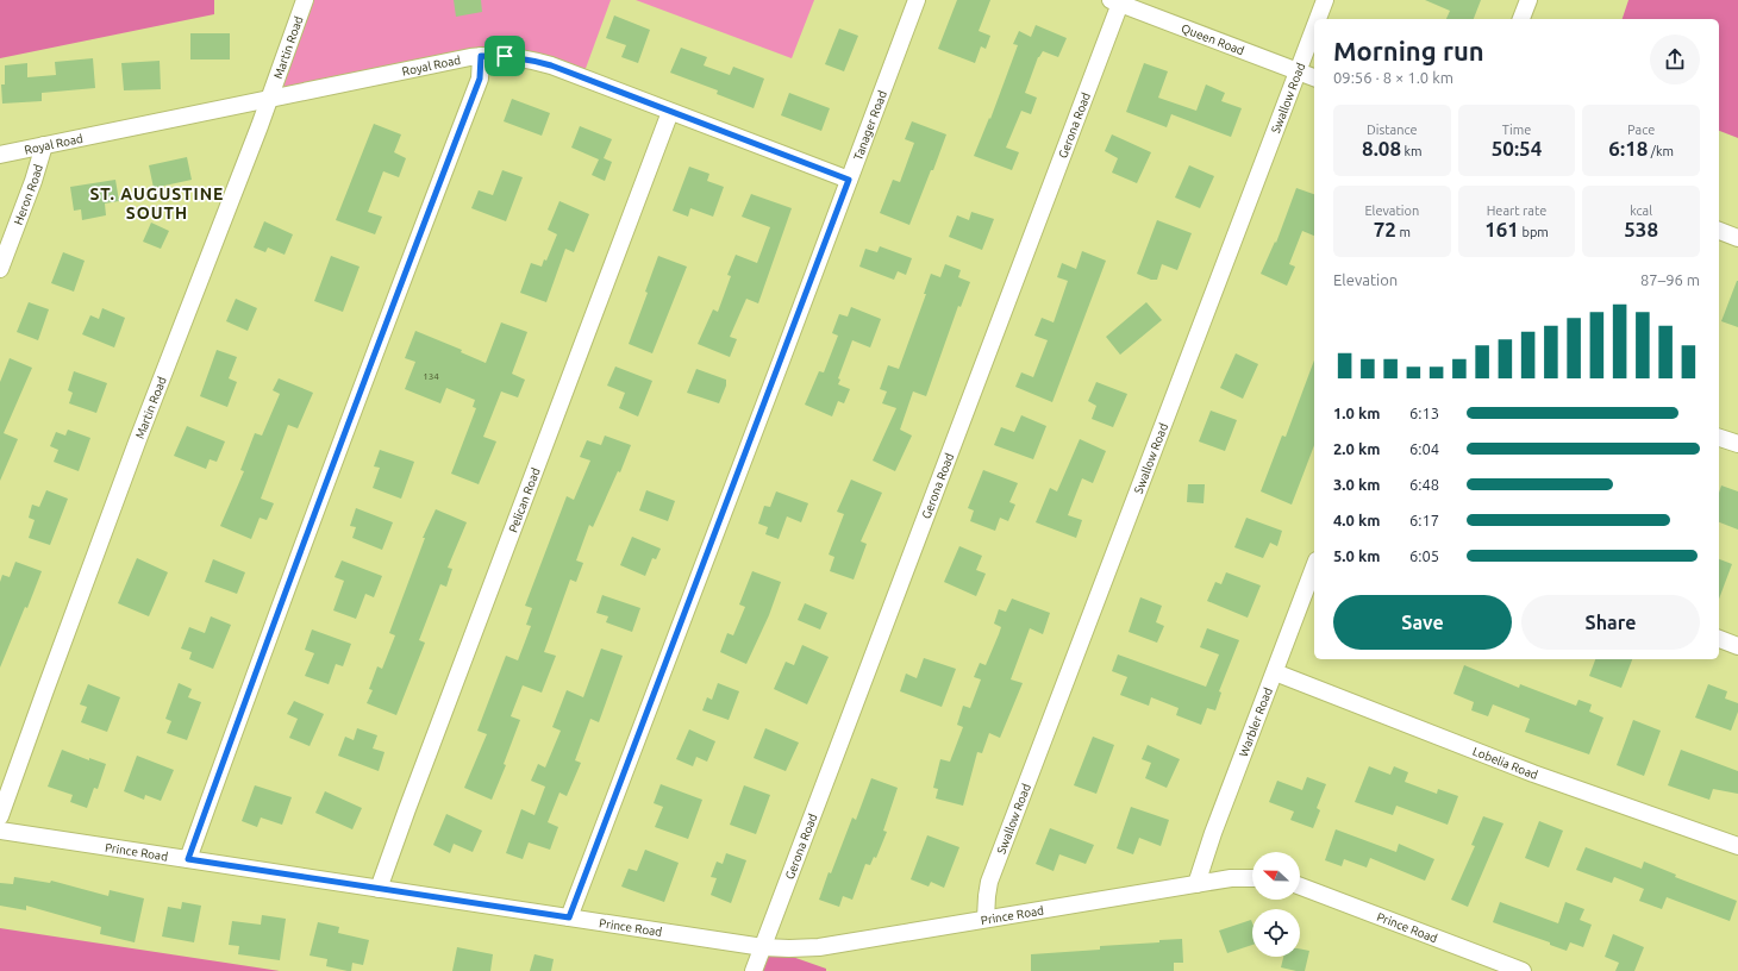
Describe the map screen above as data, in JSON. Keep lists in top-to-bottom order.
{
  "streets": {
    "street": [
      "Queen Road",
      "Martin Road",
      "Royal Road",
      "Swallow Road",
      "Tanager Road",
      "Gerona Road",
      "Heron Road",
      "Pelican Road",
      "Warbler Road",
      "Lobelia Road",
      "Prince Road"
    ]
  },
  "crossings": [
    ["Queen Road", "Swallow Road"],
    ["Queen Road", "Gerona Road"],
    ["Martin Road", "Royal Road"],
    ["Royal Road", "Tanager Road"],
    ["Royal Road", "Heron Road"],
    ["Royal Road", "Pelican Road"],
    ["Swallow Road", "Prince Road"],
    ["Tanager Road", "Prince Road"],
    ["Gerona Road", "Prince Road"],
    ["Pelican Road", "Prince Road"],
    ["Warbler Road", "Lobelia Road"],
    ["Warbler Road", "Prince Road"]
  ],
  "districts": ["ST. AUGUSTINE SOUTH"],
  "house_numbers": ["134"],
  "north": "left",
  "page": {
    "heading": ["Morning run", "09:56 · 8 × 1.0 km"],
    "stats": [
      ["Distance", "8.08 km"],
      ["Time", "50:54"],
      ["Pace", "6:18 /km"],
      ["Elevation", "72 m"],
      ["Heart rate", "161 bpm"],
      ["kcal", "538"]
    ],
    "chart": ["Elevation", "87–96 m"],
    "list": [
      {
        "name": "1.0 km",
        "note": "6:13"
      },
      {
        "name": "2.0 km",
        "note": "6:04"
      },
      {
        "name": "3.0 km",
        "note": "6:48"
      },
      {
        "name": "4.0 km",
        "note": "6:17"
      },
      {
        "name": "5.0 km",
        "note": "6:05"
      }
    ],
    "buttons": ["Save", "Share"]
  }
}
